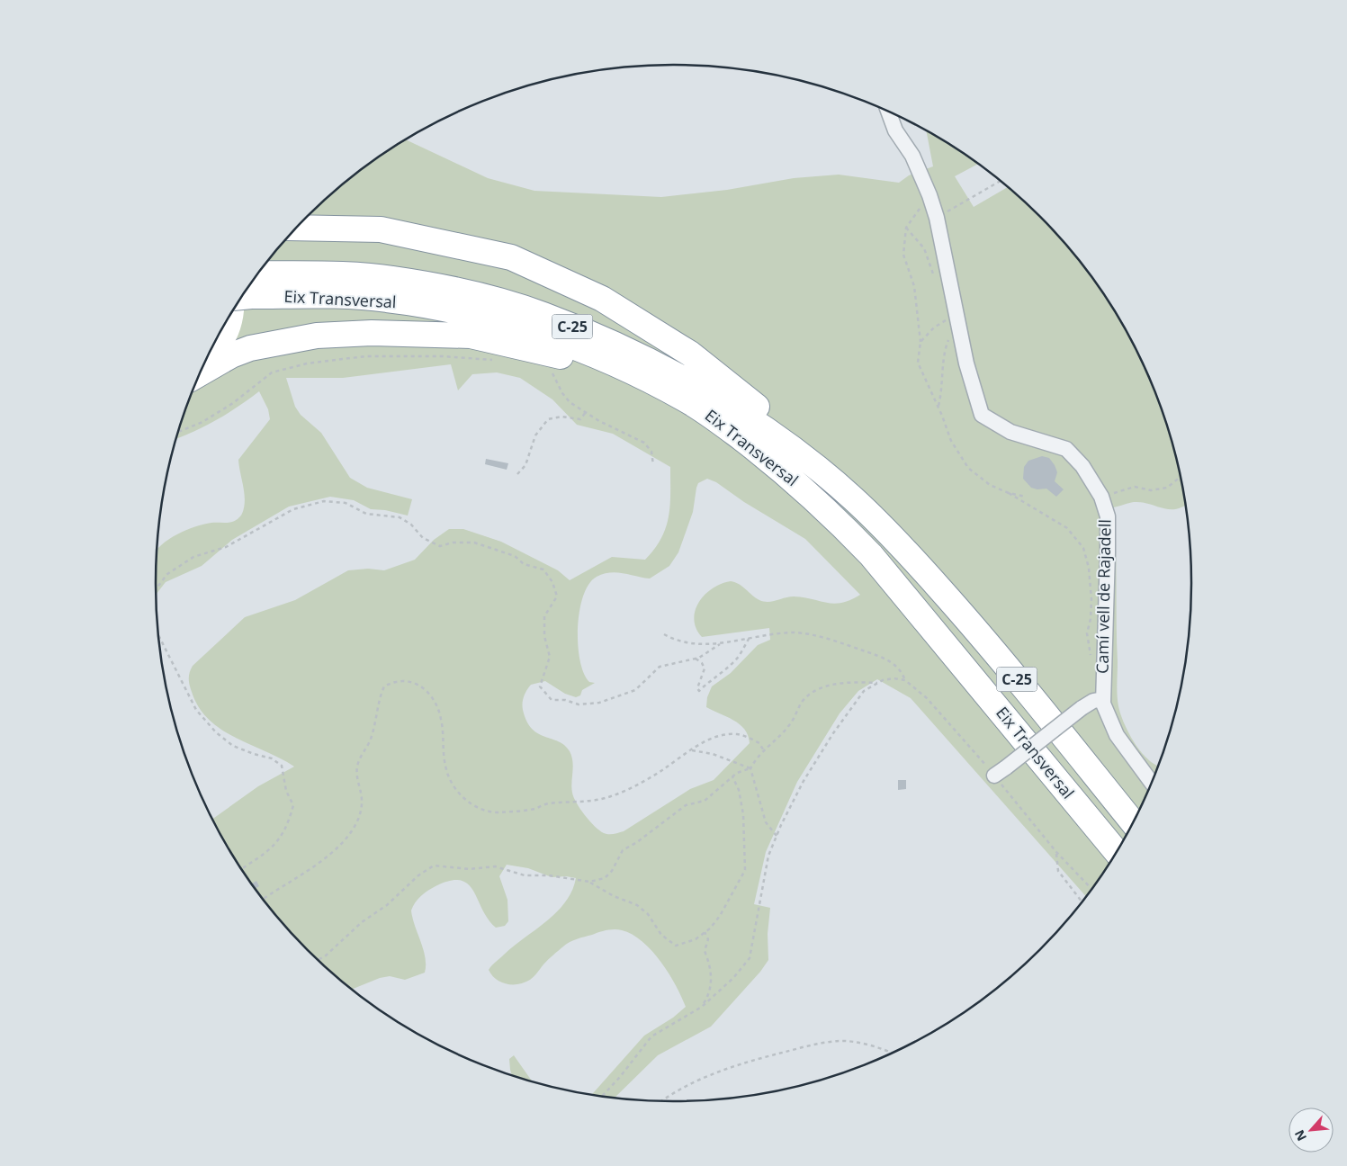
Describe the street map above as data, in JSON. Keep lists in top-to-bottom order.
{
  "streets": {
    "highway": ["Eix Transversal", "C-25"],
    "street": ["Camí vell de Rajadell"]
  },
  "north": "bottom left"
}
